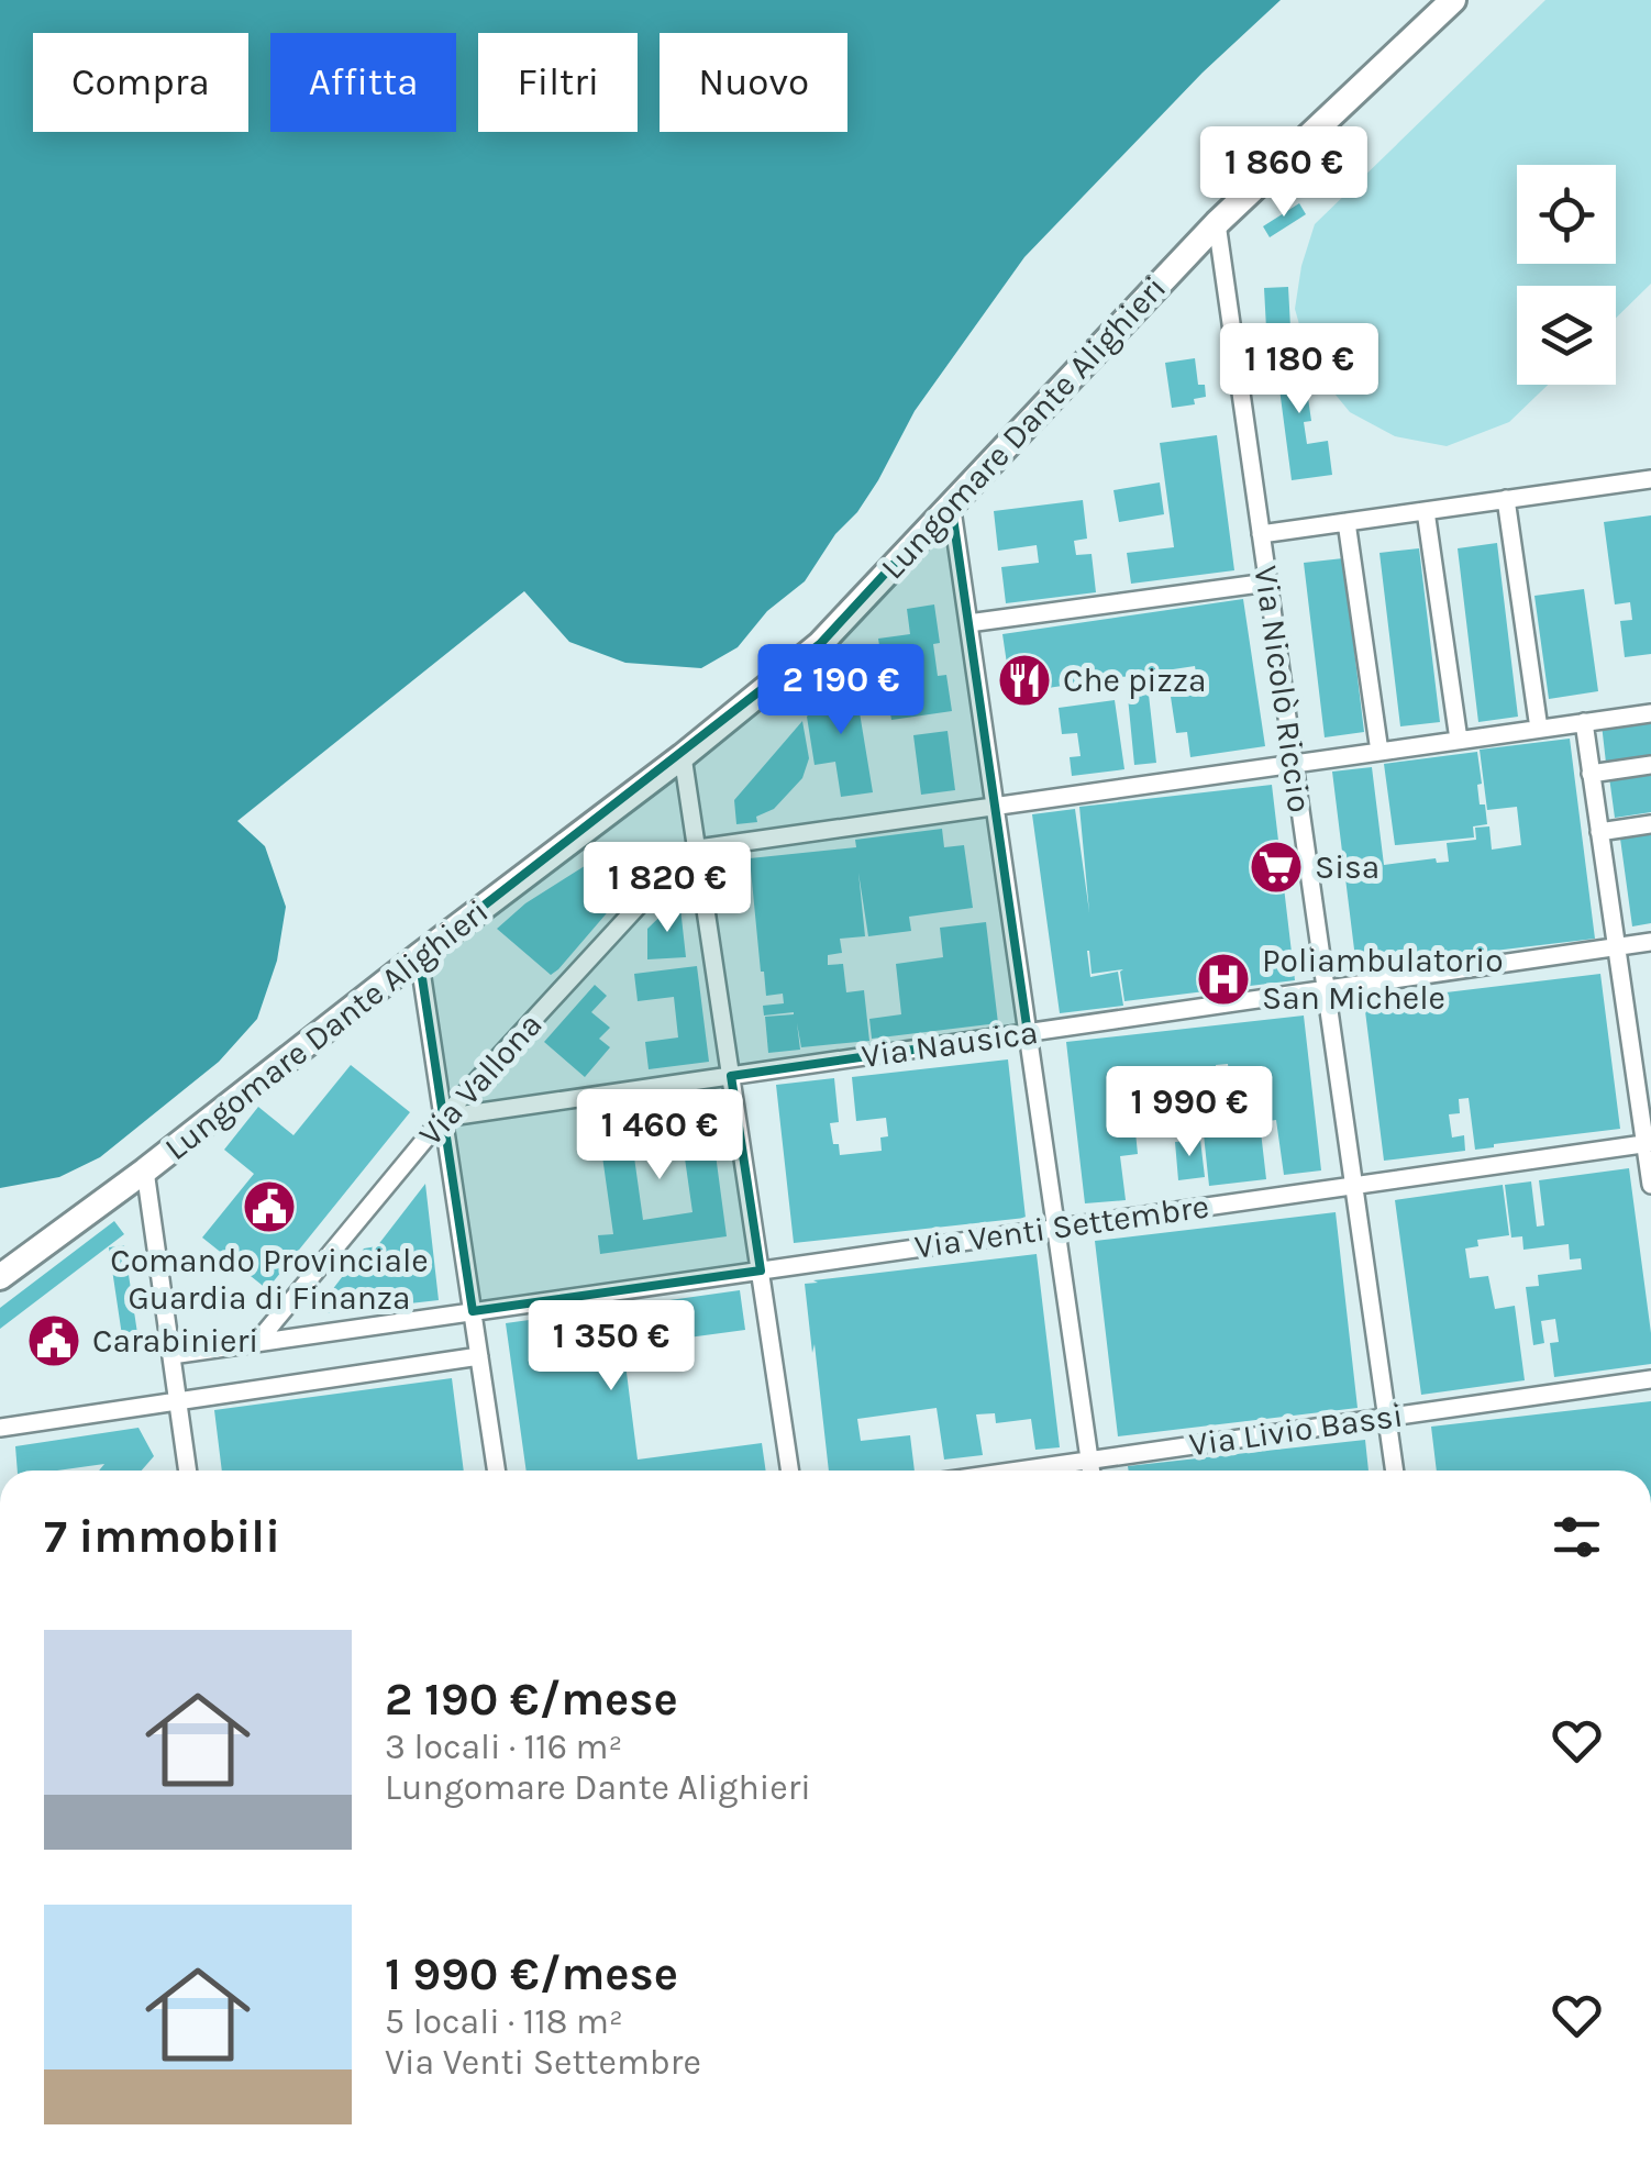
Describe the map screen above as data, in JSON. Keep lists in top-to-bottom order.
{
  "streets": {
    "main road": ["Lungomare Dante Alighieri"],
    "street": [
      "Via Nicolò Riccio",
      "Via Nausica",
      "Via Vallona",
      "Via Venti Settembre",
      "Via Livio Bassi"
    ]
  },
  "crossings": [
    ["Lungomare Dante Alighieri", "Via Nicolò Riccio"],
    ["Via Nicolò Riccio", "Via Nausica"],
    ["Via Nicolò Riccio", "Via Venti Settembre"],
    ["Via Nicolò Riccio", "Via Livio Bassi"],
    ["Via Nausica", "Via Vallona"],
    ["Via Vallona", "Via Venti Settembre"]
  ],
  "places": {
    "restaurant": ["Che pizza"],
    "supermarket": ["Sisa"],
    "hospital": ["Poliambulatorio San Michele"],
    "public building": ["Comando Provinciale Guardia di Finanza", "Carabinieri"]
  },
  "page": {
    "chip": [
      "Compra",
      "Affitta",
      "Filtri",
      "Nuovo"
    ],
    "price": [
      "1 860 €",
      "1 180 €",
      "2 190 €",
      "1 820 €",
      "1 990 €",
      "1 460 €",
      "1 350 €"
    ],
    "heading": "7 immobili",
    "list": [
      {
        "name": "2 190 €/mese",
        "note": "3 locali · 116 m² · Lungomare Dante Alighieri"
      },
      {
        "name": "1 990 €/mese",
        "note": "5 locali · 118 m² · Via Venti Settembre"
      }
    ]
  }
}
